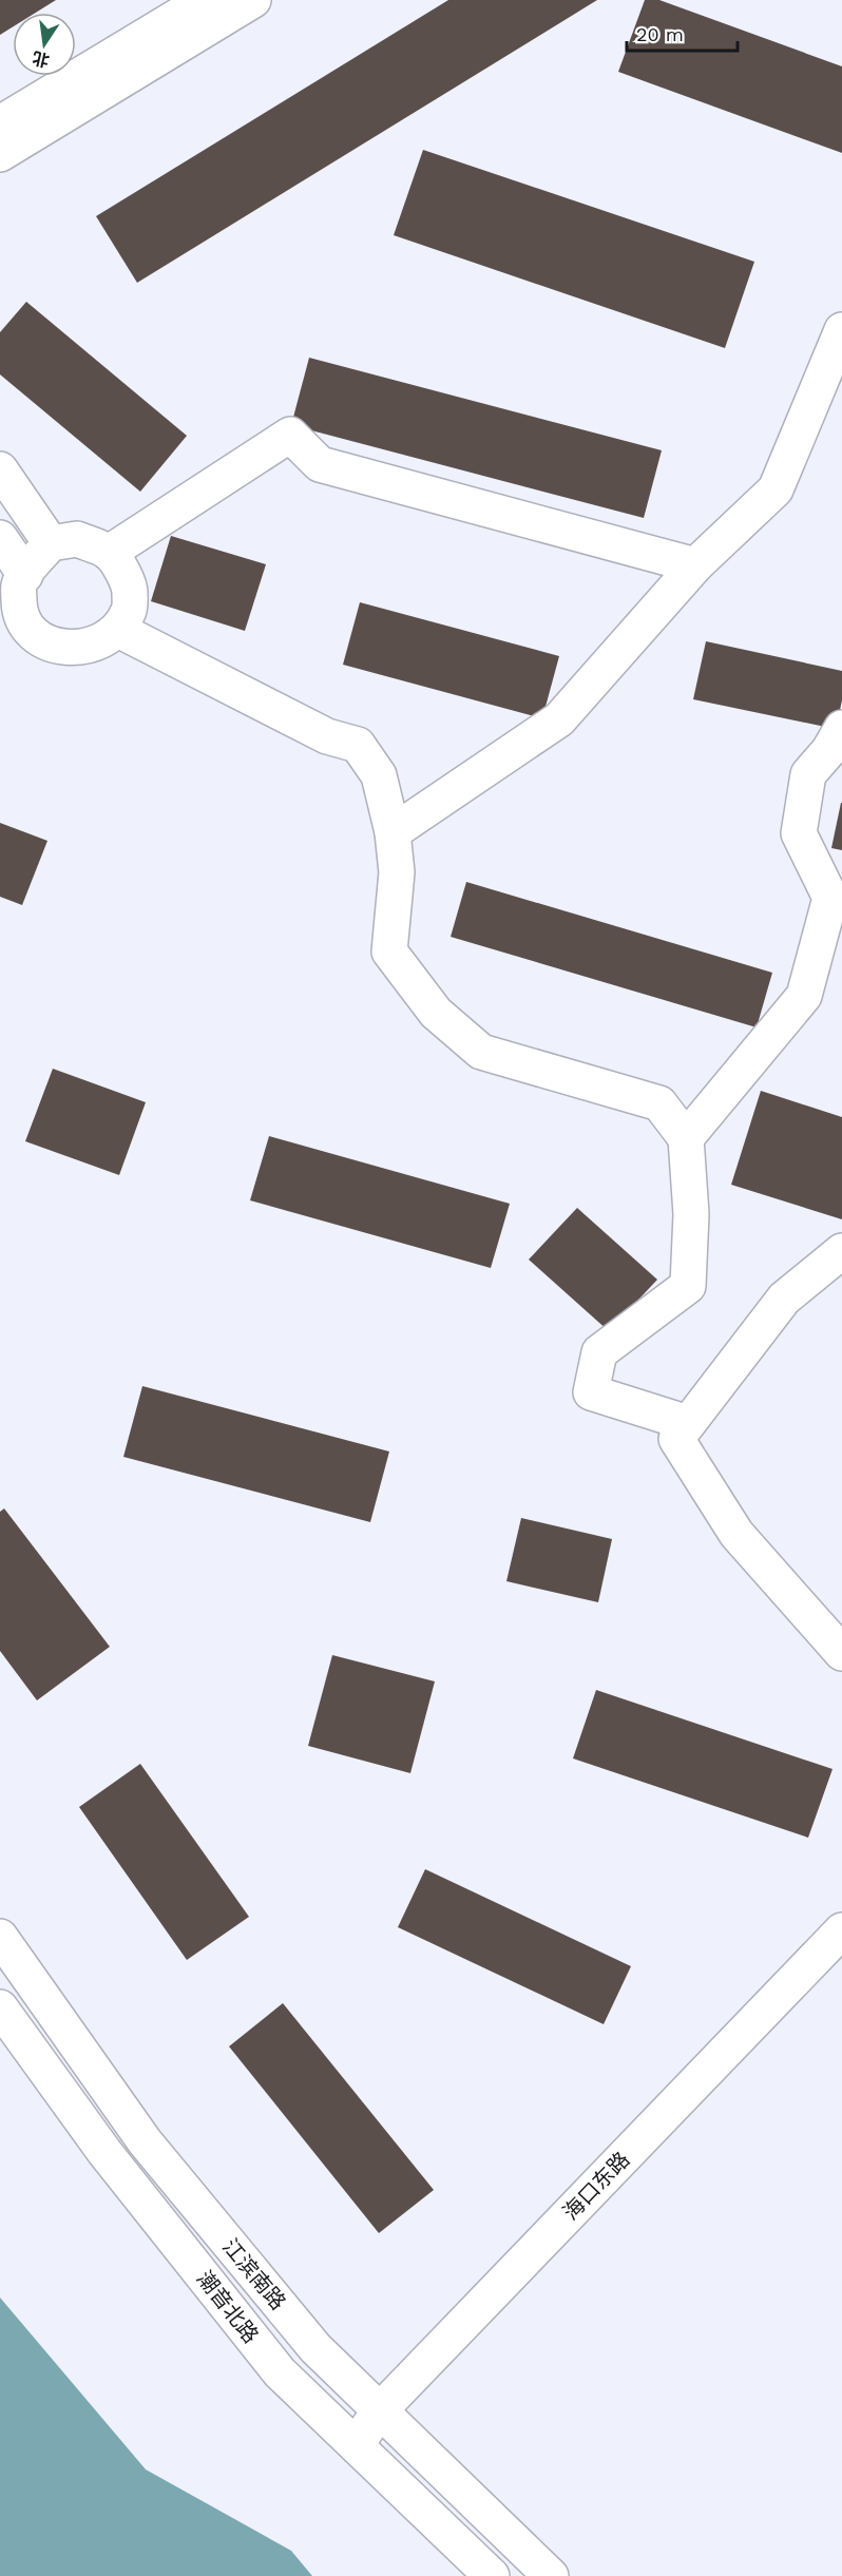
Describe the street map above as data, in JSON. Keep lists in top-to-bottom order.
{
  "streets": {
    "street": ["海口东路", "江滨南路", "潮音北路"]
  },
  "crossings": [
    ["海口东路", "江滨南路"],
    ["海口东路", "潮音北路"]
  ],
  "scale_bar": "20 m",
  "north": "bottom"
}
